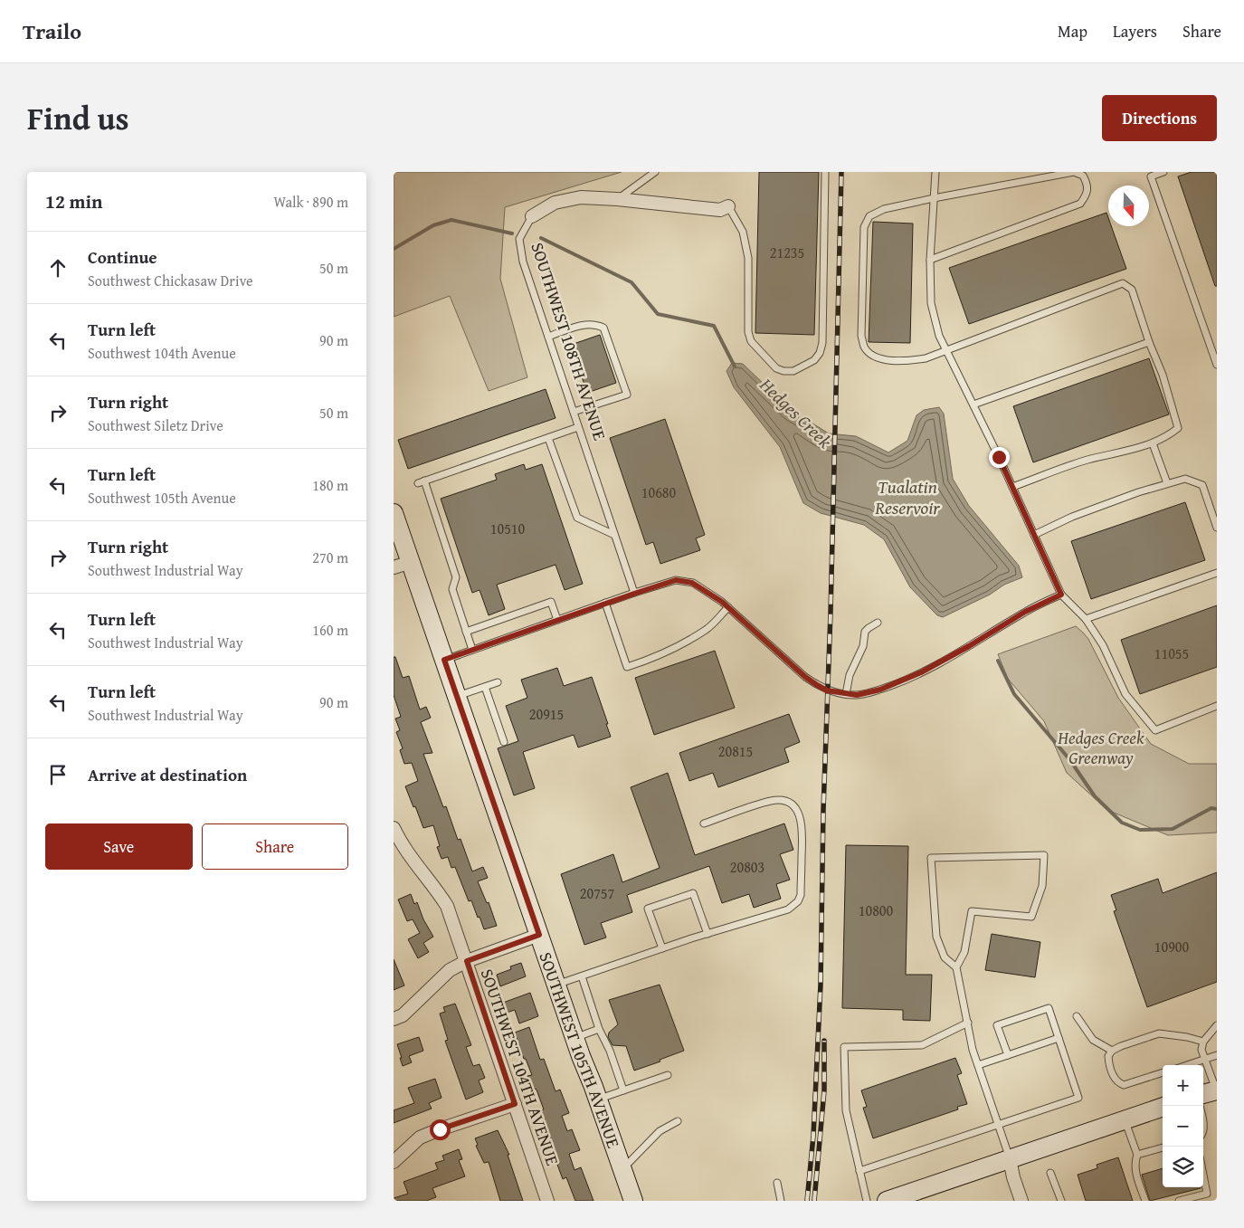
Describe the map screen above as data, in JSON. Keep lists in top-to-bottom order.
{
  "streets": {
    "street": ["SOUTHWEST 108TH AVENUE", "SOUTHWEST 105TH AVENUE", "SOUTHWEST 104TH AVENUE"]
  },
  "water": ["Hedges Creek", "Tualatin Reservoir"],
  "parks": ["Hedges Creek Greenway"],
  "house_numbers": [
    "21235",
    "10680",
    "10510",
    "11055",
    "20915",
    "20815",
    "20803",
    "20757",
    "10800",
    "10900"
  ],
  "north": "bottom",
  "page": {
    "header": "Trailo",
    "nav": ["Map", "Layers", "Share"],
    "title": "Find us",
    "buttons": [
      "Directions",
      ["Save", "Share"]
    ],
    "heading": ["12 min", "Walk · 890 m"],
    "list": [
      ["Continue", "Southwest Chickasaw Drive", "50 m"],
      ["Turn left", "Southwest 104th Avenue", "90 m"],
      ["Turn right", "Southwest Siletz Drive", "50 m"],
      ["Turn left", "Southwest 105th Avenue", "180 m"],
      ["Turn right", "Southwest Industrial Way", "270 m"],
      ["Turn left", "Southwest Industrial Way", "160 m"],
      ["Turn left", "Southwest Industrial Way", "90 m"],
      "Arrive at destination"
    ],
    "map_buttons": ["+", "−"]
  }
}
